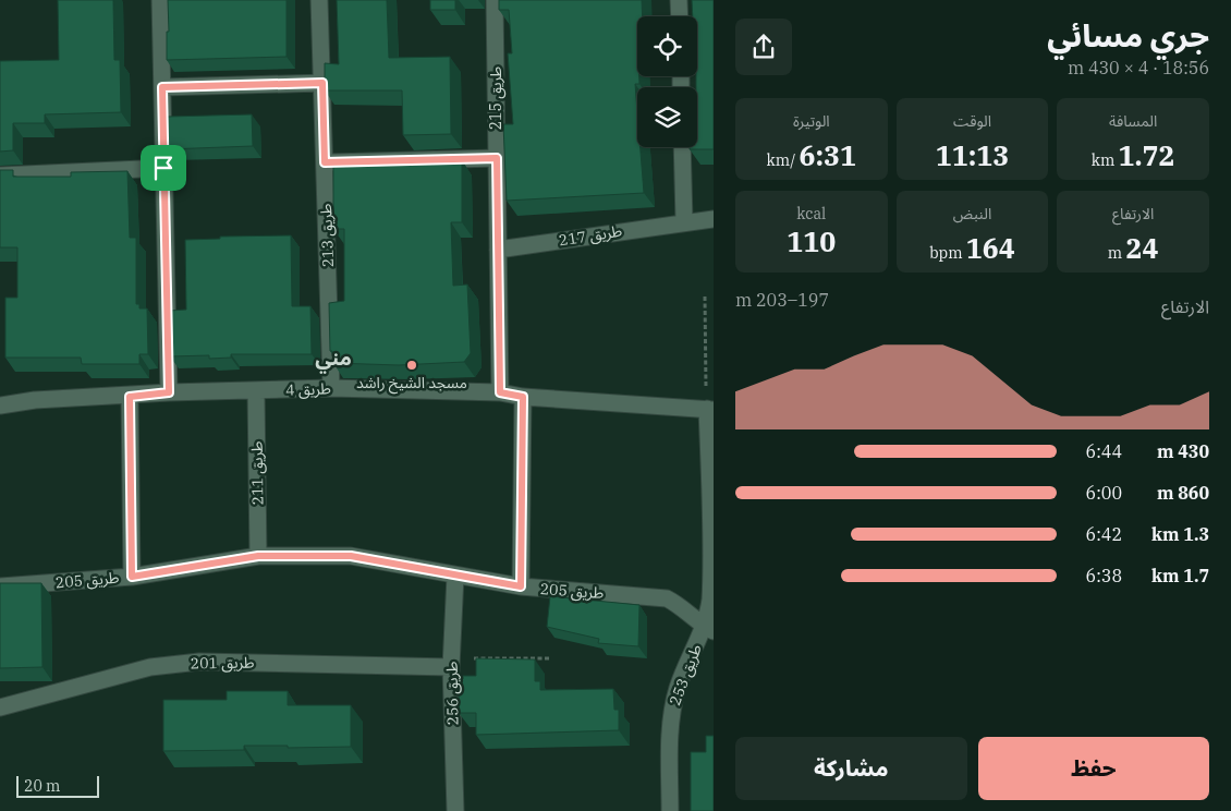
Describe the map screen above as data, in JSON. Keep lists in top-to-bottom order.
{
  "streets": {
    "street": [
      "طريق 215",
      "طريق 213",
      "طريق 217",
      "طريق 4",
      "طريق 211",
      "طريق 205",
      "طريق 201",
      "طريق 253",
      "طريق 256"
    ]
  },
  "crossings": [
    ["طريق 215", "طريق 217"],
    ["طريق 215", "طريق 4"],
    ["طريق 213", "طريق 4"],
    ["طريق 4", "طريق 211"],
    ["طريق 4", "طريق 253"],
    ["طريق 211", "طريق 205"],
    ["طريق 205", "طريق 253"],
    ["طريق 205", "طريق 256"],
    ["طريق 201", "طريق 256"]
  ],
  "districts": ["مني"],
  "places": ["مسجد الشيخ راشد"],
  "scale_bar": "20 m",
  "page": {
    "heading": ["جري مسائي", "18:56 · 4 × 430 m"],
    "stats": [
      ["المسافة", "1.72 km"],
      ["الوقت", "11:13"],
      ["الوتيرة", "6:31 /km"],
      ["الارتفاع", "24 m"],
      ["النبض", "164 bpm"],
      ["kcal", "110"]
    ],
    "chart": ["الارتفاع", "197–203 m"],
    "list": [
      {
        "name": "430 m",
        "note": "6:44"
      },
      {
        "name": "860 m",
        "note": "6:00"
      },
      {
        "name": "1.3 km",
        "note": "6:42"
      },
      {
        "name": "1.7 km",
        "note": "6:38"
      }
    ],
    "buttons": ["حفظ", "مشاركة"],
    "scale": "20 m"
  }
}
